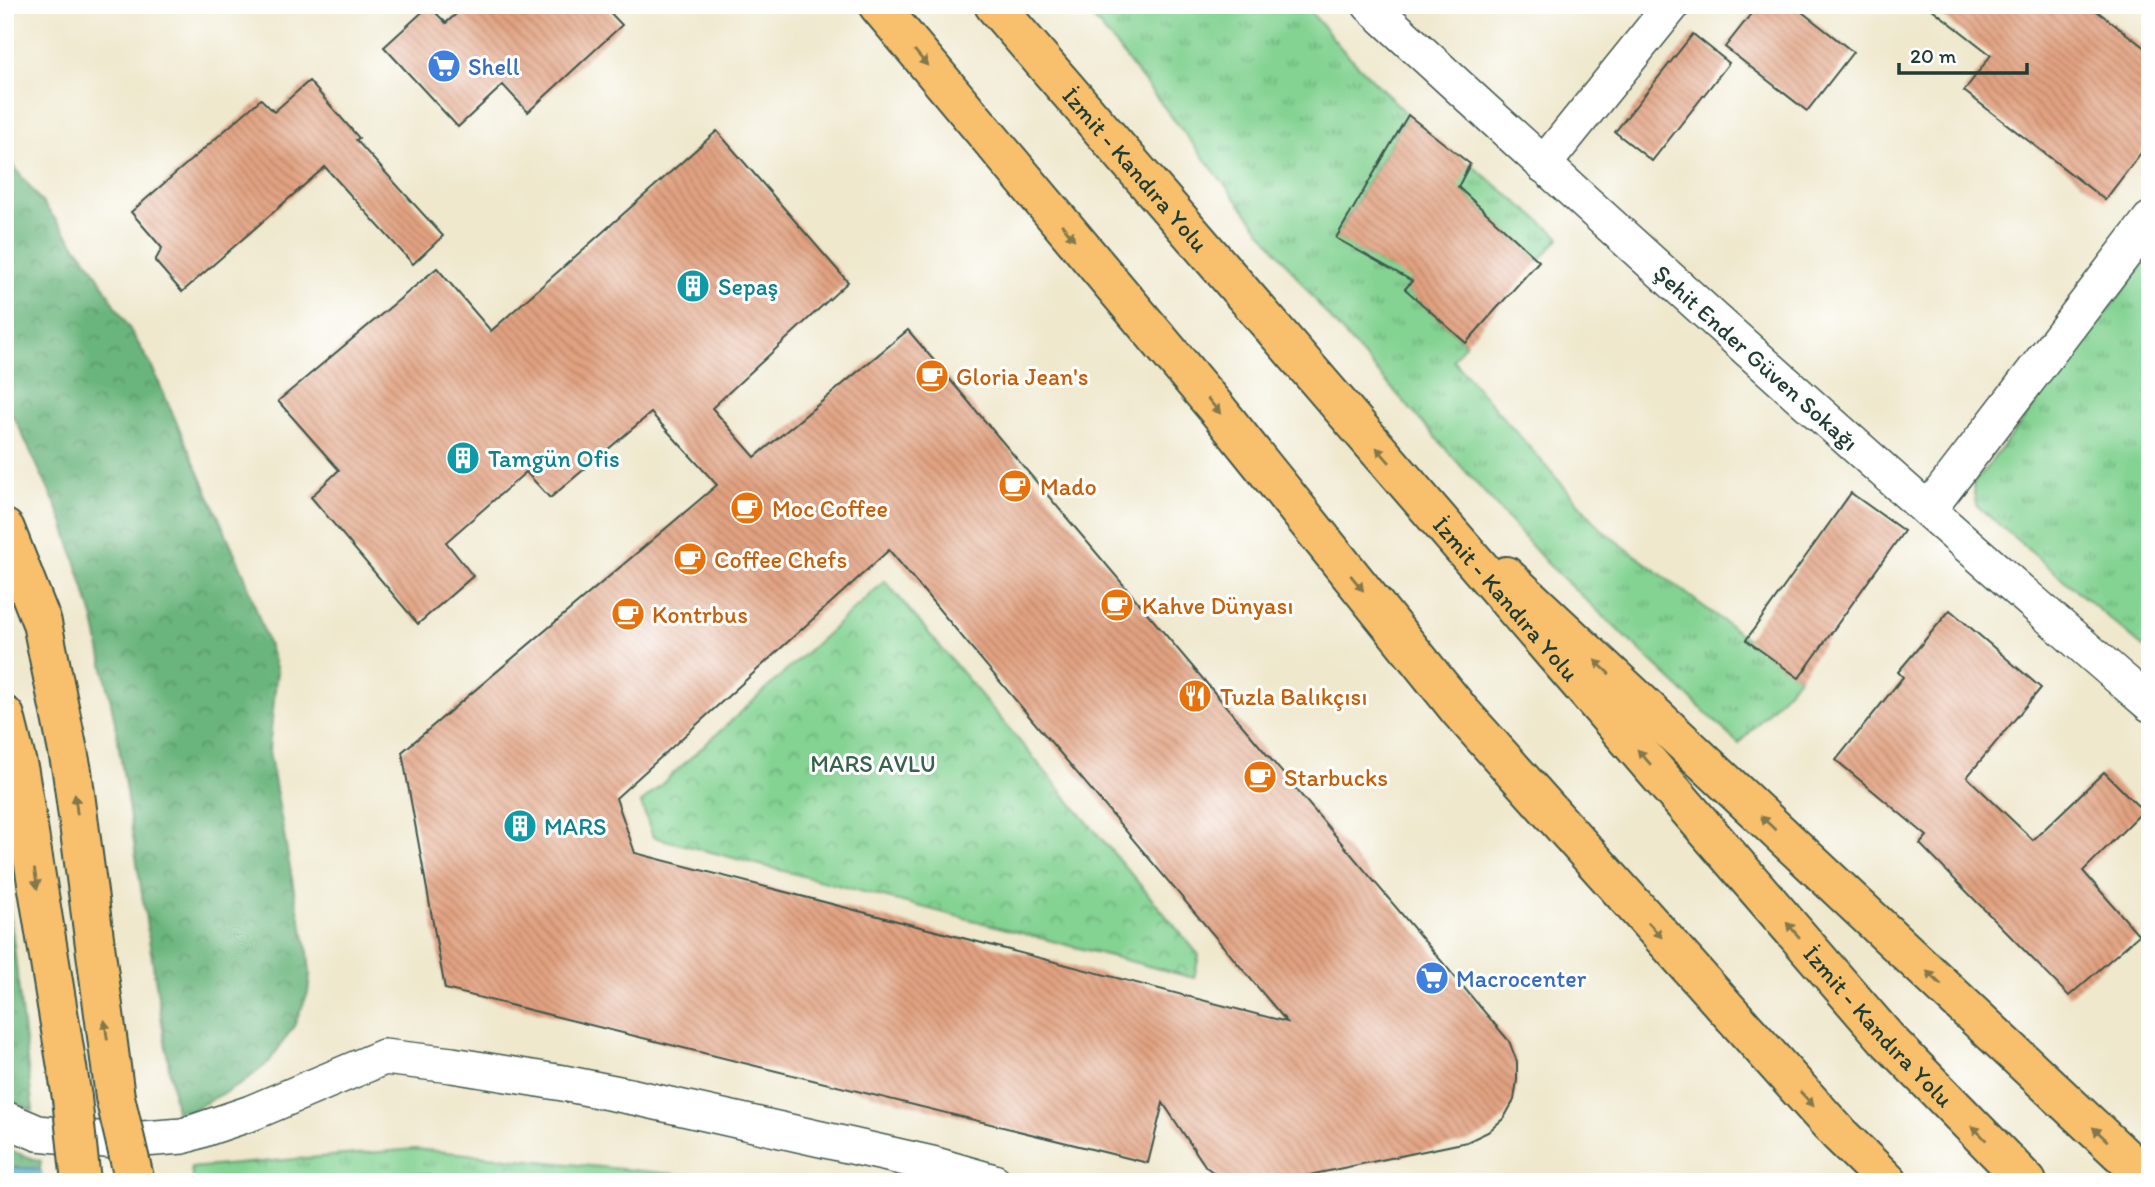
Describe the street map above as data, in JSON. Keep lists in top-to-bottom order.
{
  "streets": {
    "main road": ["İzmit - Kandıra Yolu"],
    "street": ["Şehit Ender Güven Sokağı"]
  },
  "parks": ["MARS AVLU"],
  "places": {
    "supermarket": ["Shell", "Macrocenter"],
    "building": ["Sepaş", "Tamgün Ofis", "MARS"],
    "cafe": [
      "Gloria Jean's",
      "Mado",
      "Moc Coffee",
      "Coffee Chefs",
      "Kahve Dünyası",
      "Kontrbus",
      "Starbucks"
    ],
    "restaurant": ["Tuzla Balıkçısı"]
  },
  "scale_bar": "20 m"
}
